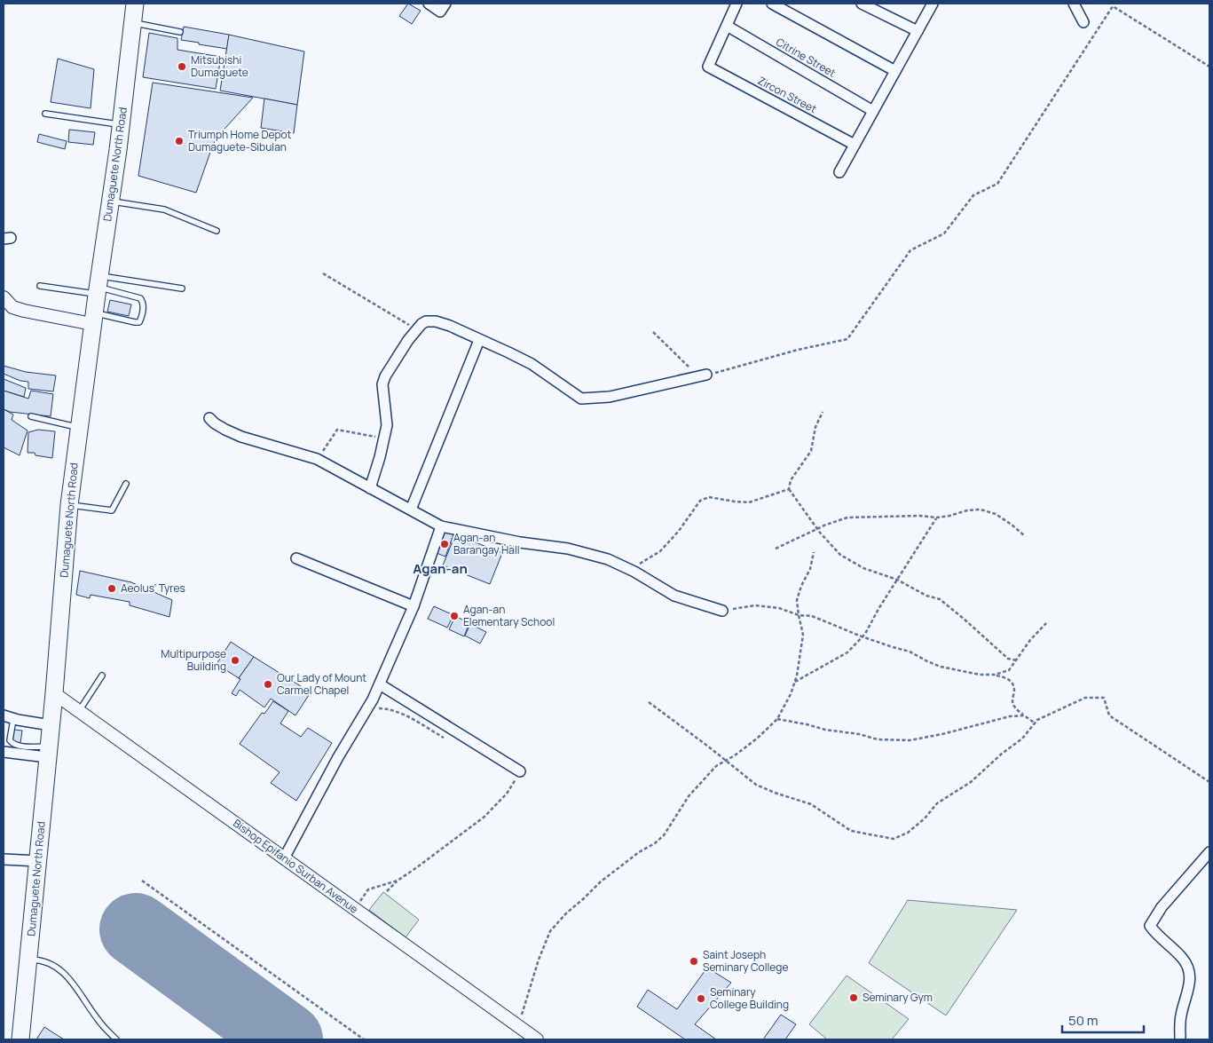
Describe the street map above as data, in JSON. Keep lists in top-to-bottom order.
{
  "streets": {
    "highway": ["Dumaguete North Road"],
    "street": ["Citrine Street", "Zircon Street", "Bishop Epifanio Surban Avenue"]
  },
  "crossings": [
    ["Citrine Street", "Zircon Street"],
    ["Dumaguete North Road", "Bishop Epifanio Surban Avenue"]
  ],
  "districts": ["Agan-an"],
  "places": [
    "Mitsubishi Dumaguete",
    "Triumph Home Depot Dumaguete-Sibulan",
    "Agan-an Barangay Hall",
    "Aeolus' Tyres",
    "Agan-an Elementary School",
    "Multipurpose Building",
    "Our Lady of Mount Carmel Chapel",
    "Saint Joseph Seminary College",
    "Seminary Gym",
    "Seminary College Building"
  ],
  "scale_bar": "50 m"
}
